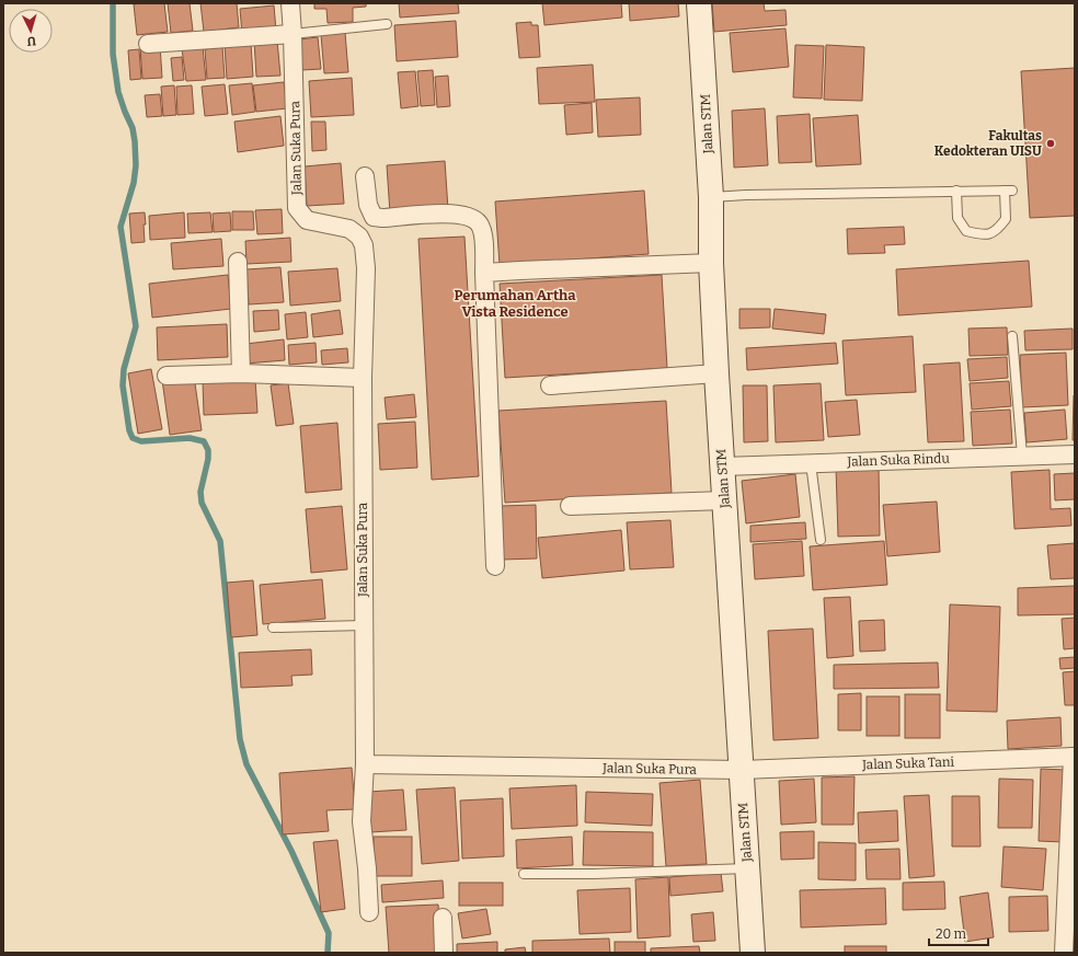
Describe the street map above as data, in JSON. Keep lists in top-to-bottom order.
{
  "streets": {
    "street": [
      "Jalan STM",
      "Jalan Suka Pura",
      "Jalan Suka Rindu",
      "Jalan Suka Tani"
    ]
  },
  "crossings": [
    ["Jalan STM", "Jalan Suka Pura"],
    ["Jalan STM", "Jalan Suka Rindu"],
    ["Jalan STM", "Jalan Suka Tani"],
    ["Jalan Suka Pura", "Jalan Suka Tani"]
  ],
  "districts": ["Perumahan Artha Vista Residence"],
  "places": ["Fakultas Kedokteran UISU"],
  "scale_bar": "20 m",
  "north": "bottom"
}
